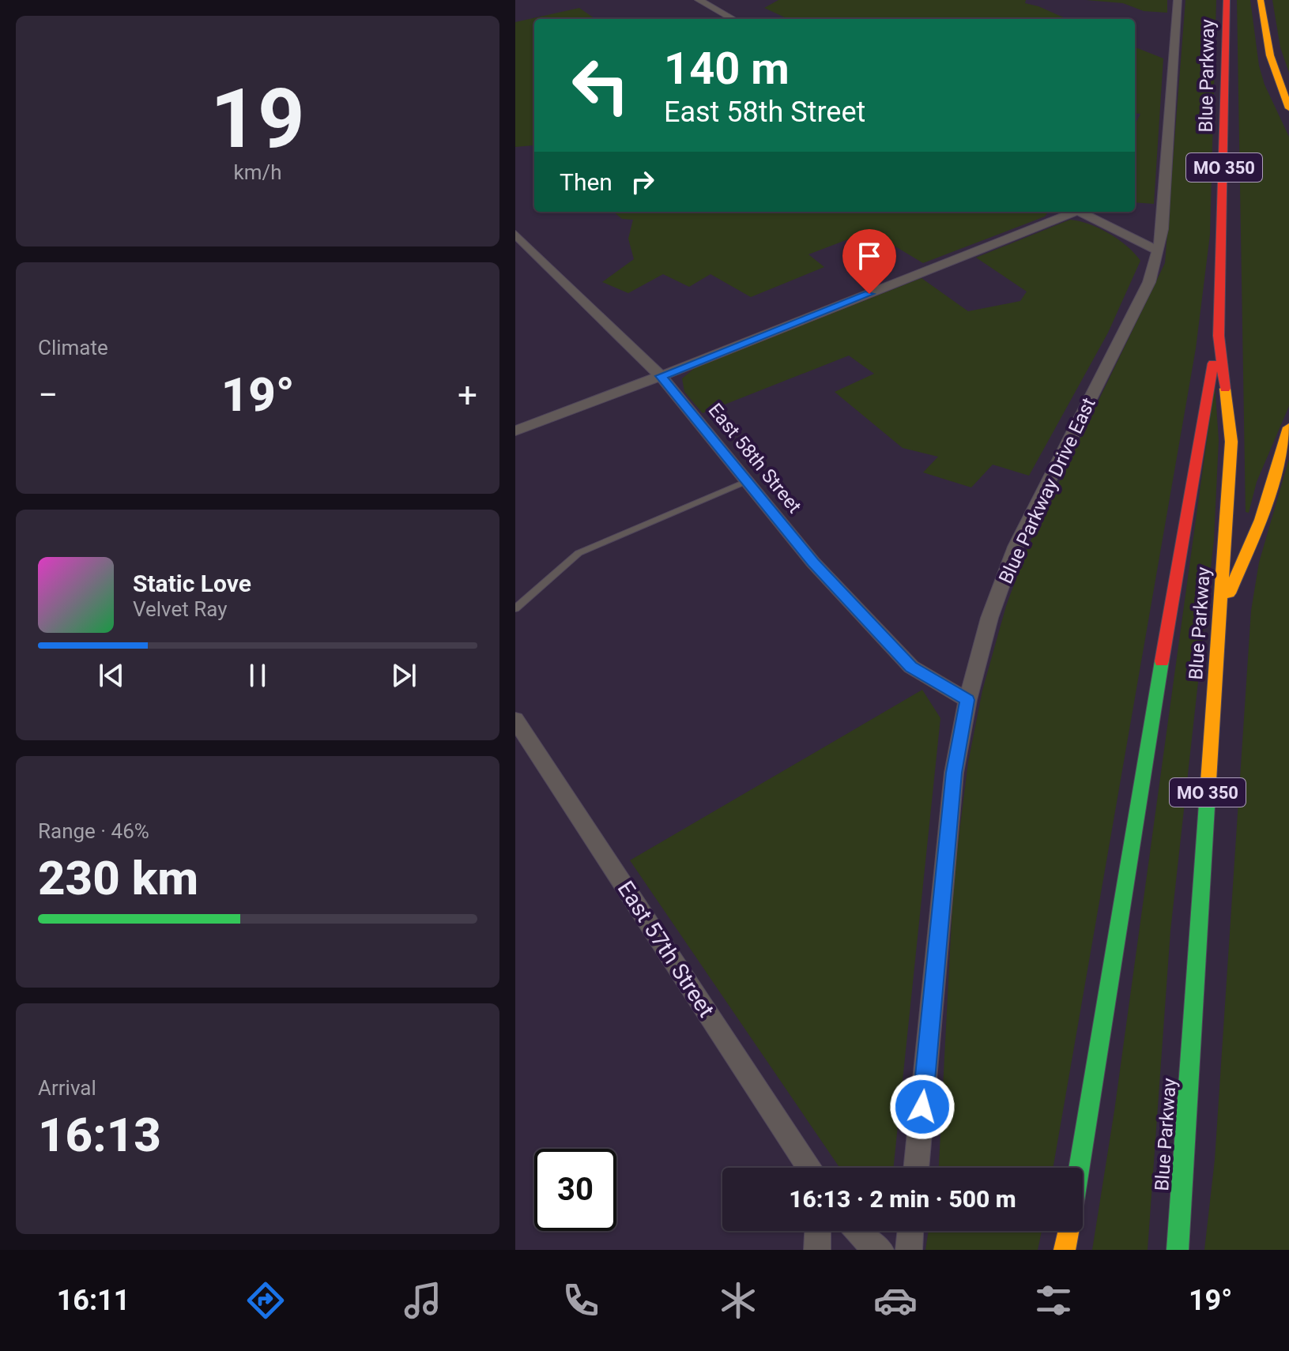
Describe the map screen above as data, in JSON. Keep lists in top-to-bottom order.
{
  "streets": {
    "highway": ["Blue Parkway", "MO 350"],
    "street": ["East 58th Street", "Blue Parkway Drive East", "East 57th Street"]
  },
  "crossings": [
    ["East 58th Street", "Blue Parkway Drive East"]
  ],
  "page": {
    "tile": [
      ["19", "km/h"],
      "Climate",
      ["Range · 46%", "230 km"],
      ["Arrival", "16:13"]
    ],
    "turn": ["140 m", "East 58th Street"],
    "then": "Then",
    "heat": ["−", "19°", "+"],
    "song": ["Static Love", "Velvet Ray"],
    "limit": "30",
    "trip": "16:13 · 2 min · 500 m",
    "tabs": ["16:11", "19°"]
  }
}
